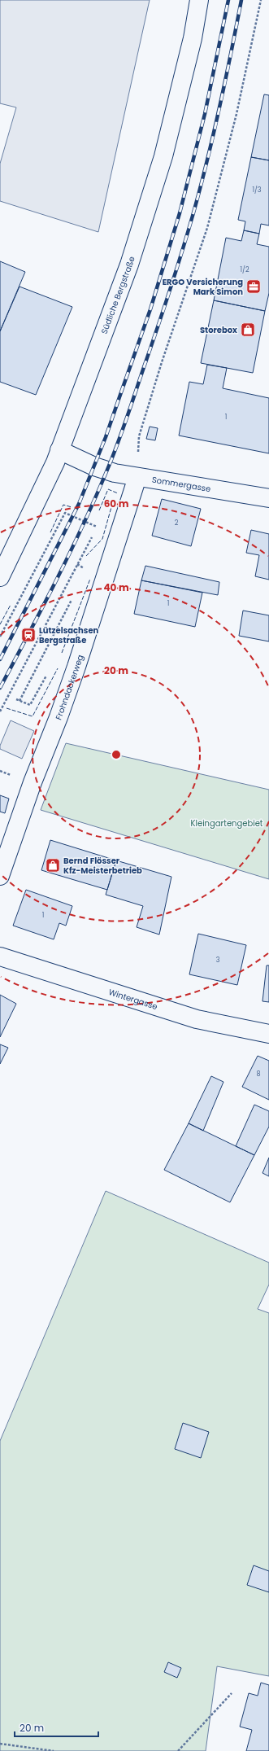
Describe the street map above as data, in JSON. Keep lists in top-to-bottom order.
{
  "streets": {
    "street": [
      "Südliche Bergstraße",
      "Sommergasse",
      "Frohndackerweg",
      "Wintergasse"
    ]
  },
  "crossings": [
    ["Südliche Bergstraße", "Sommergasse"],
    ["Sommergasse", "Frohndackerweg"]
  ],
  "parks": ["Kleingartengebiet"],
  "places": {
    "office": ["ERGO Versicherung Mark Simon"],
    "shop": ["Storebox", "Bernd Flösser Kfz-Meisterbetrieb"],
    "station": ["Lützelsachsen Bergstraße"]
  },
  "house_numbers": [
    "1/3",
    "1/2",
    "1",
    "2",
    "1",
    "1",
    "3",
    "8"
  ],
  "scale_bar": "20 m",
  "rings": ["60 m", "40 m", "20 m"]
}
